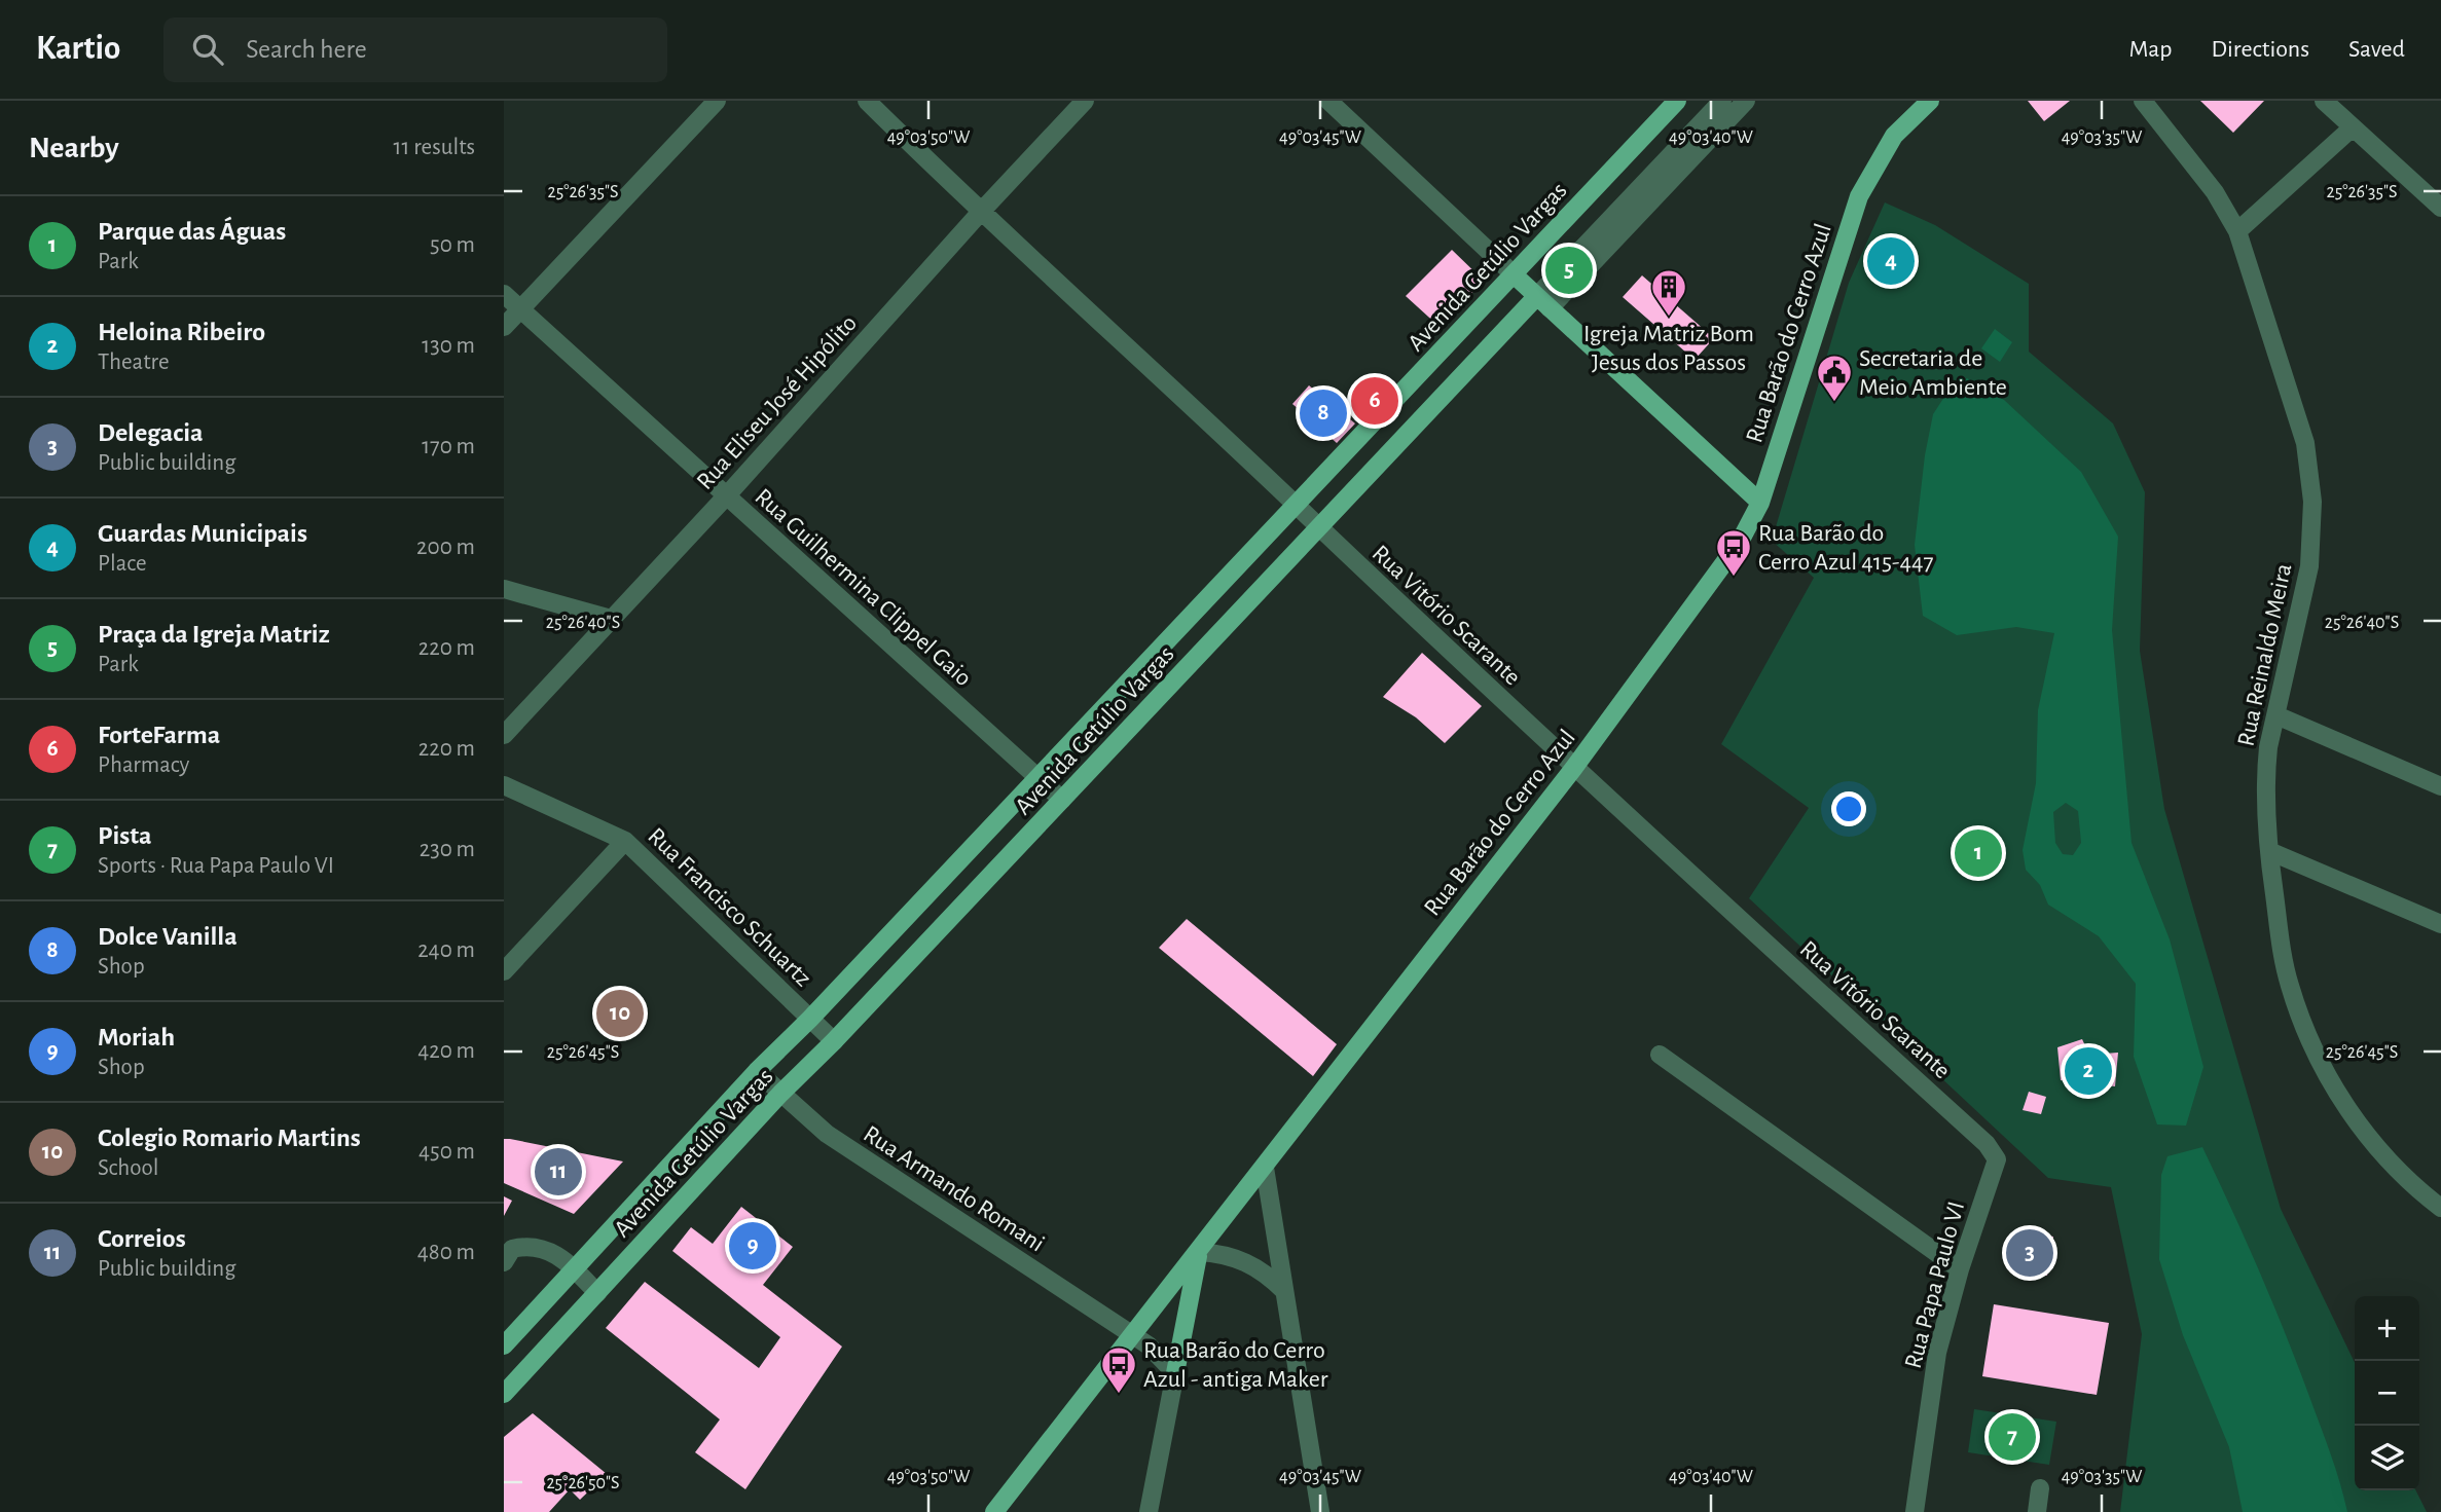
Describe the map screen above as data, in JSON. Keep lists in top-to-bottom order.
{
  "streets": {
    "main road": ["Avenida Getúlio Vargas", "Rua Barão do Cerro Azul"],
    "street": [
      "Rua Eliseu José Hipólito",
      "Rua Guilhermina Clippel Gaio",
      "Rua Vitório Scarante",
      "Rua Reinaldo Meira",
      "Rua Francisco Schuartz",
      "Rua Armando Romani",
      "Rua Papa Paulo VI"
    ]
  },
  "crossings": [
    ["Avenida Getúlio Vargas", "Rua Guilhermina Clippel Gaio"],
    ["Avenida Getúlio Vargas", "Rua Vitório Scarante"],
    ["Avenida Getúlio Vargas", "Rua Francisco Schuartz"],
    ["Avenida Getúlio Vargas", "Rua Armando Romani"],
    ["Rua Barão do Cerro Azul", "Rua Vitório Scarante"],
    ["Rua Barão do Cerro Azul", "Rua Armando Romani"],
    ["Rua Eliseu José Hipólito", "Rua Guilhermina Clippel Gaio"],
    ["Rua Eliseu José Hipólito", "Rua Vitório Scarante"],
    ["Rua Vitório Scarante", "Rua Papa Paulo VI"]
  ],
  "places": {
    "building": ["Igreja Matriz Bom Jesus dos Passos"],
    "public building": ["Secretaria de Meio Ambiente"],
    "bus stop": ["Rua Barão do Cerro Azul 415-447", "Rua Barão do Cerro Azul - antiga Maker"]
  },
  "page": {
    "header": "Kartio",
    "search": "Search here",
    "nav": ["Map", "Directions", "Saved"],
    "heading": ["Nearby", "11 results"],
    "list": [
      {
        "mark": "1",
        "name": "Parque das Águas",
        "note": "Park",
        "value": "50 m"
      },
      {
        "mark": "2",
        "name": "Heloina Ribeiro",
        "note": "Theatre",
        "value": "130 m"
      },
      {
        "mark": "3",
        "name": "Delegacia",
        "note": "Public building",
        "value": "170 m"
      },
      {
        "mark": "4",
        "name": "Guardas Municipais",
        "note": "Place",
        "value": "200 m"
      },
      {
        "mark": "5",
        "name": "Praça da Igreja Matriz",
        "note": "Park",
        "value": "220 m"
      },
      {
        "mark": "6",
        "name": "ForteFarma",
        "note": "Pharmacy",
        "value": "220 m"
      },
      {
        "mark": "7",
        "name": "Pista",
        "note": "Sports · Rua Papa Paulo VI",
        "value": "230 m"
      },
      {
        "mark": "8",
        "name": "Dolce Vanilla",
        "note": "Shop",
        "value": "240 m"
      },
      {
        "mark": "9",
        "name": "Moriah",
        "note": "Shop",
        "value": "420 m"
      },
      {
        "mark": "10",
        "name": "Colegio Romario Martins",
        "note": "School",
        "value": "450 m"
      },
      {
        "mark": "11",
        "name": "Correios",
        "note": "Public building",
        "value": "480 m"
      }
    ],
    "pins": [
      "4",
      "5",
      "6",
      "8",
      "1",
      "10",
      "2",
      "11",
      "9",
      "3",
      "7"
    ],
    "map_buttons": ["+", "−"]
  },
  "coordinates": [
    "49°03'50\"W",
    "49°03'45\"W",
    "49°03'40\"W",
    "49°03'35\"W",
    "25°26'35\"S",
    "25°26'40\"S",
    "25°26'45\"S",
    "25°26'50\"S"
  ]
}
